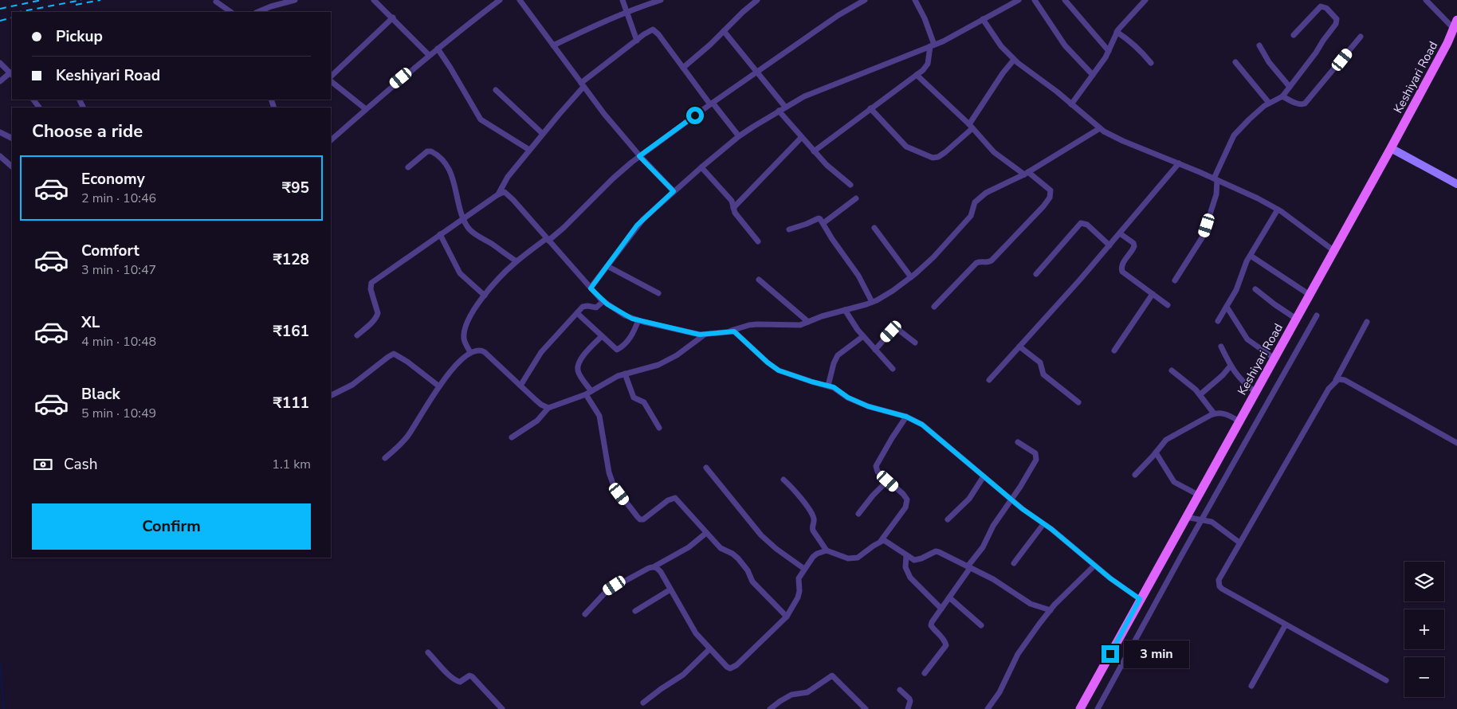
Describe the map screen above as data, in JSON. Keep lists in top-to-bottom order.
{
  "streets": {
    "main road": ["Keshiyari Road"]
  },
  "page": {
    "banner": ["Pickup", "Keshiyari Road"],
    "heading": "Choose a ride",
    "list": [
      {
        "name": "Economy",
        "note": "2 min · 10:46",
        "value": "₹95"
      },
      {
        "name": "Comfort",
        "note": "3 min · 10:47",
        "value": "₹128"
      },
      {
        "name": "XL",
        "note": "4 min · 10:48",
        "value": "₹161"
      },
      {
        "name": "Black",
        "note": "5 min · 10:49",
        "value": "₹111"
      }
    ],
    "pay": ["Cash", "1.1 km"],
    "buttons": "Confirm",
    "map_buttons": ["+", "−"],
    "bubble": "3 min"
  }
}
